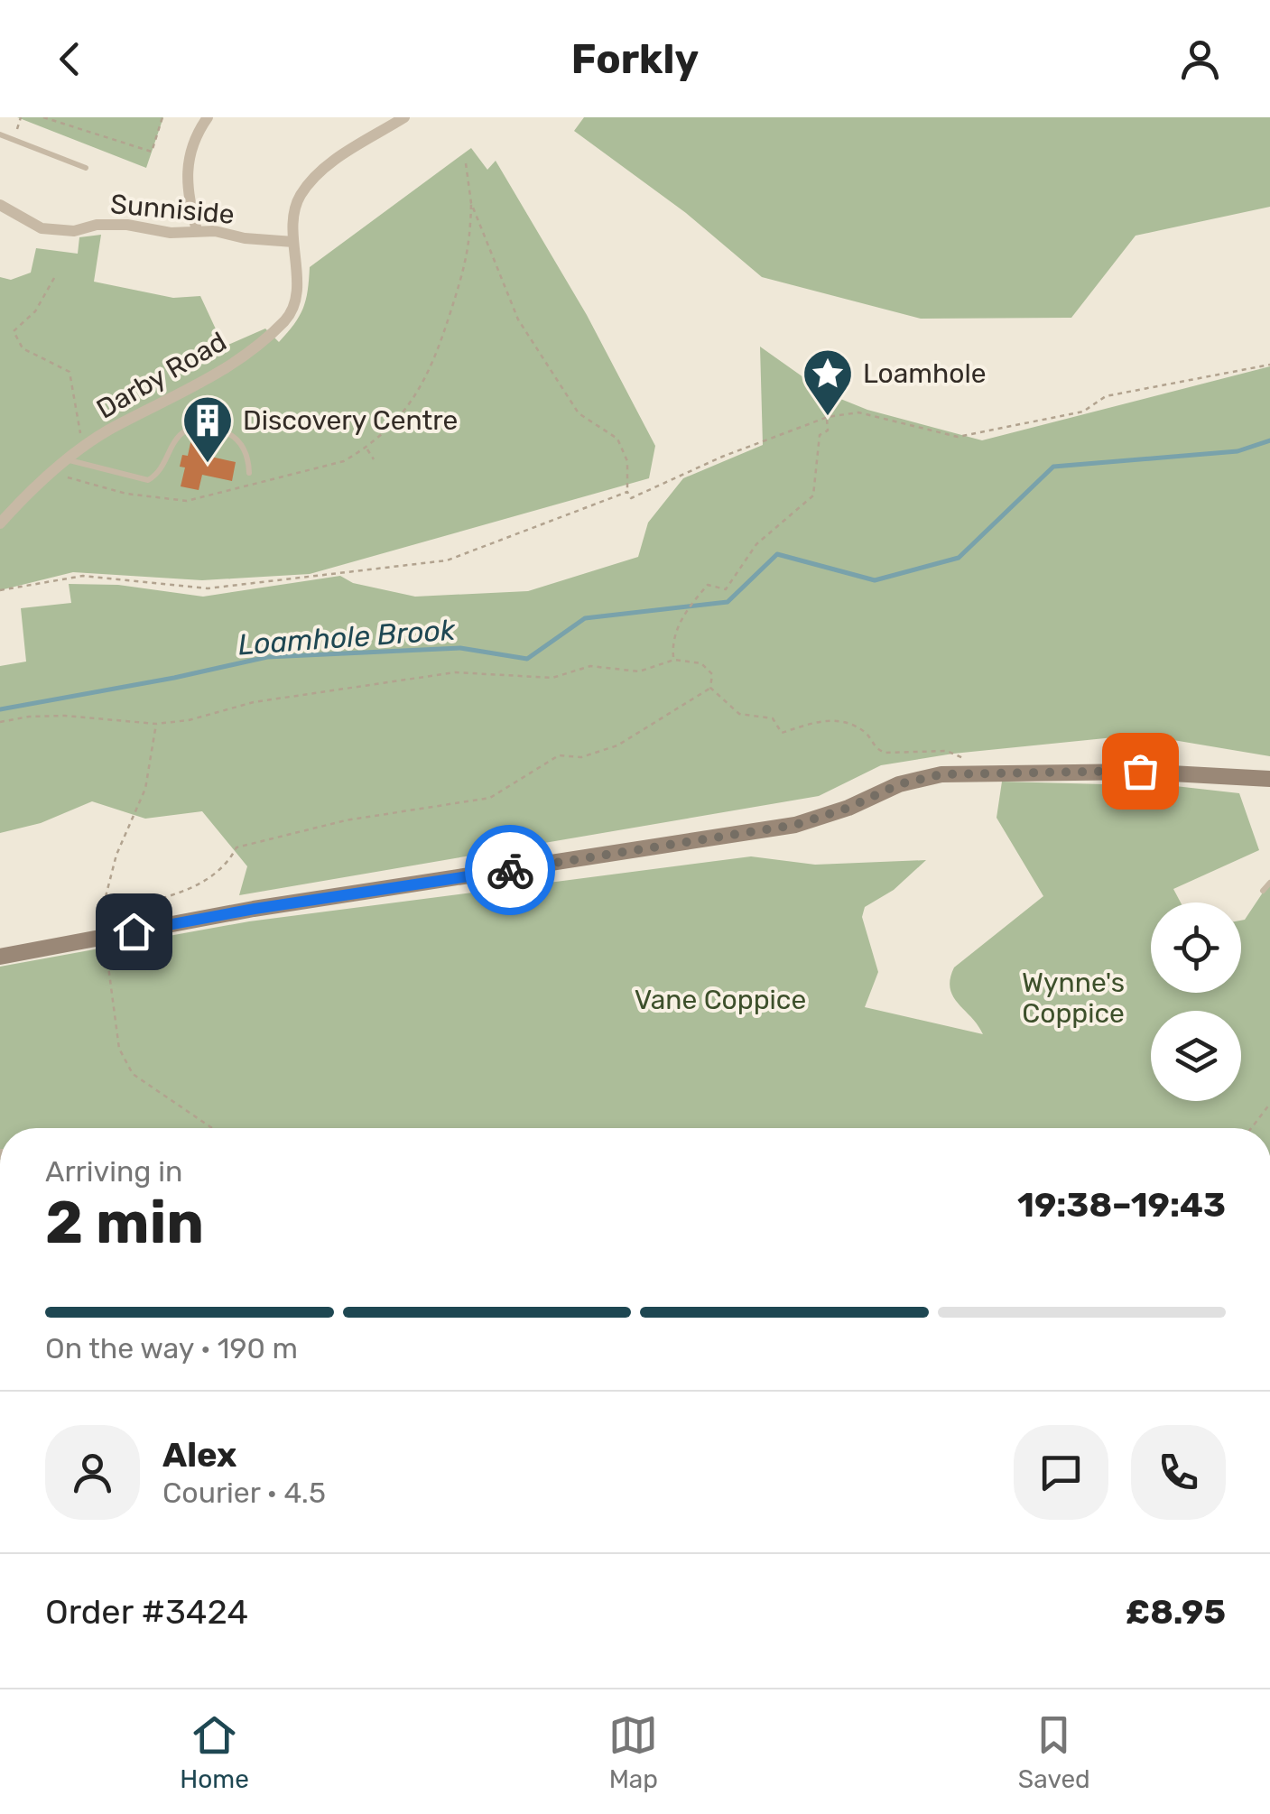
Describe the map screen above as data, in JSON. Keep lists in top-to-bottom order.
{
  "streets": {
    "street": ["Sunniside", "Darby Road"]
  },
  "crossings": [
    ["Sunniside", "Darby Road"]
  ],
  "water": ["Loamhole Brook"],
  "parks": ["Wynne's Coppice", "Vane Coppice"],
  "places": {
    "place": ["Loamhole"],
    "building": ["Discovery Centre"]
  },
  "page": {
    "header": "Forkly",
    "heading": ["2 min", "Arriving in", "19:38–19:43"],
    "panel": [
      "Alex",
      "Courier · 4.5",
      "Order #3424",
      "£8.95"
    ],
    "bar": "On the way · 190 m",
    "tabs": ["Home", "Map", "Saved"]
  }
}
